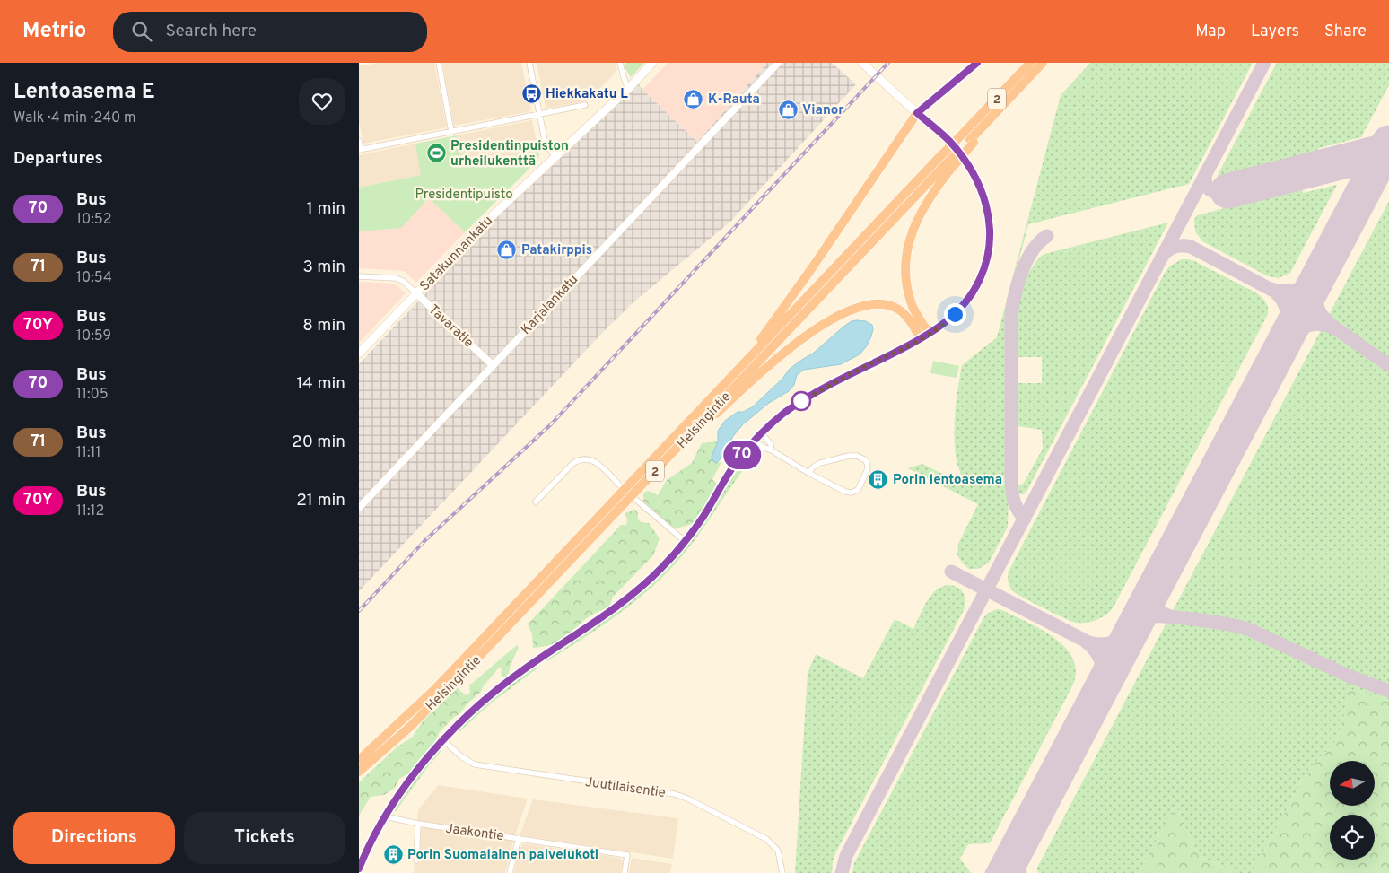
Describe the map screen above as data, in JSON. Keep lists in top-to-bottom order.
{
  "streets": {
    "highway": ["2", "Helsingintie"],
    "main road": ["Satakunnankatu"],
    "street": [
      "Karjalankatu",
      "Tavaratie",
      "Juutilaisentie",
      "Jaakontie"
    ]
  },
  "crossings": [
    ["Satakunnankatu", "Tavaratie"],
    ["Karjalankatu", "Tavaratie"]
  ],
  "parks": ["Presidentipuisto"],
  "places": {
    "bus stop": ["Hiekkakatu L"],
    "shop": ["K-Rauta", "Vianor", "Patakirppis"],
    "sports": ["Presidentinpuiston urheilukenttä"],
    "building": ["Porin lentoasema", "Porin Suomalainen palvelukoti"]
  },
  "lines": ["bus line 70"],
  "north": "left",
  "page": {
    "header": "Metrio",
    "search": "Search here",
    "nav": ["Map", "Layers", "Share"],
    "heading": [
      ["Lentoasema E", "Walk · 4 min · 240 m"],
      "Departures"
    ],
    "on_map": "70",
    "list": [
      {
        "mark": "70",
        "name": "Bus",
        "note": "10:52",
        "value": "1 min"
      },
      {
        "mark": "71",
        "name": "Bus",
        "note": "10:54",
        "value": "3 min"
      },
      {
        "mark": "70Y",
        "name": "Bus",
        "note": "10:59",
        "value": "8 min"
      },
      {
        "mark": "70",
        "name": "Bus",
        "note": "11:05",
        "value": "14 min"
      },
      {
        "mark": "71",
        "name": "Bus",
        "note": "11:11",
        "value": "20 min"
      },
      {
        "mark": "70Y",
        "name": "Bus",
        "note": "11:12",
        "value": "21 min"
      }
    ],
    "buttons": ["Directions", "Tickets"]
  }
}
